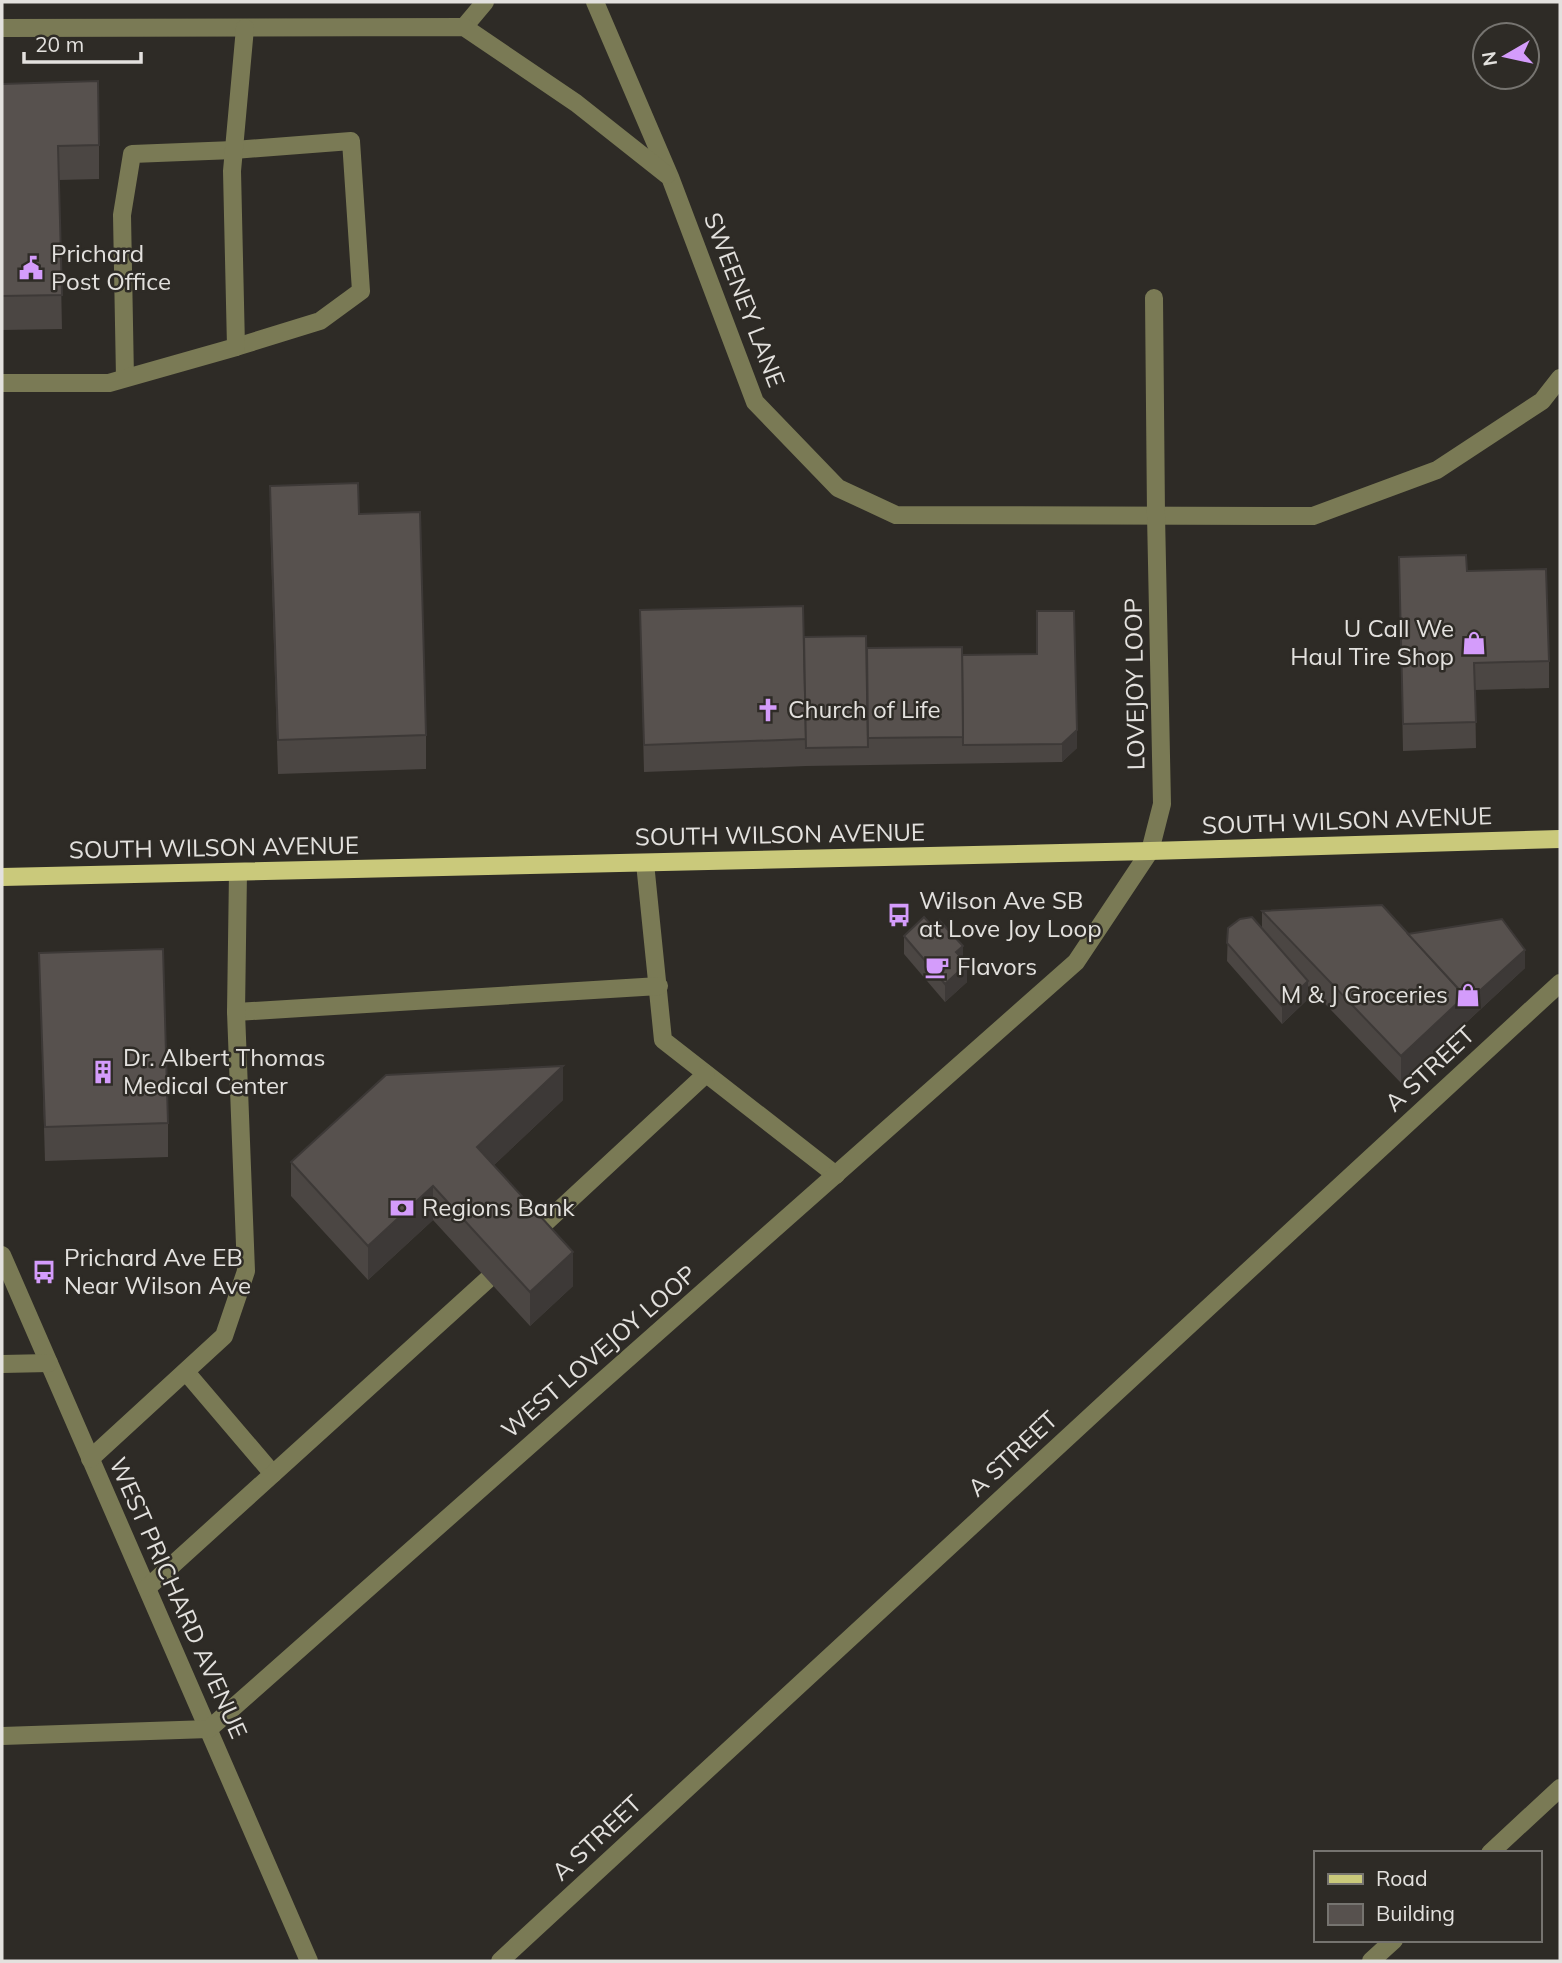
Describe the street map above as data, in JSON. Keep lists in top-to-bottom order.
{
  "streets": {
    "main road": ["SOUTH WILSON AVENUE"],
    "street": [
      "SWEENEY LANE",
      "LOVEJOY LOOP",
      "A STREET",
      "WEST LOVEJOY LOOP",
      "WEST PRICHARD AVENUE"
    ]
  },
  "crossings": [
    ["SWEENEY LANE", "LOVEJOY LOOP"],
    ["LOVEJOY LOOP", "SOUTH WILSON AVENUE"],
    ["LOVEJOY LOOP", "WEST LOVEJOY LOOP"],
    ["SOUTH WILSON AVENUE", "WEST LOVEJOY LOOP"],
    ["WEST LOVEJOY LOOP", "WEST PRICHARD AVENUE"]
  ],
  "places": {
    "public building": ["Prichard Post Office"],
    "shop": ["U Call We Haul Tire Shop", "M & J Groceries"],
    "church": ["Church of Life"],
    "bus stop": ["Wilson Ave SB at Love Joy Loop", "Prichard Ave EB Near Wilson Ave"],
    "cafe": ["Flavors"],
    "building": ["Dr. Albert Thomas Medical Center"],
    "bank": ["Regions Bank"]
  },
  "legend": ["Road", "Building"],
  "scale_bar": "20 m",
  "north": "left"
}
